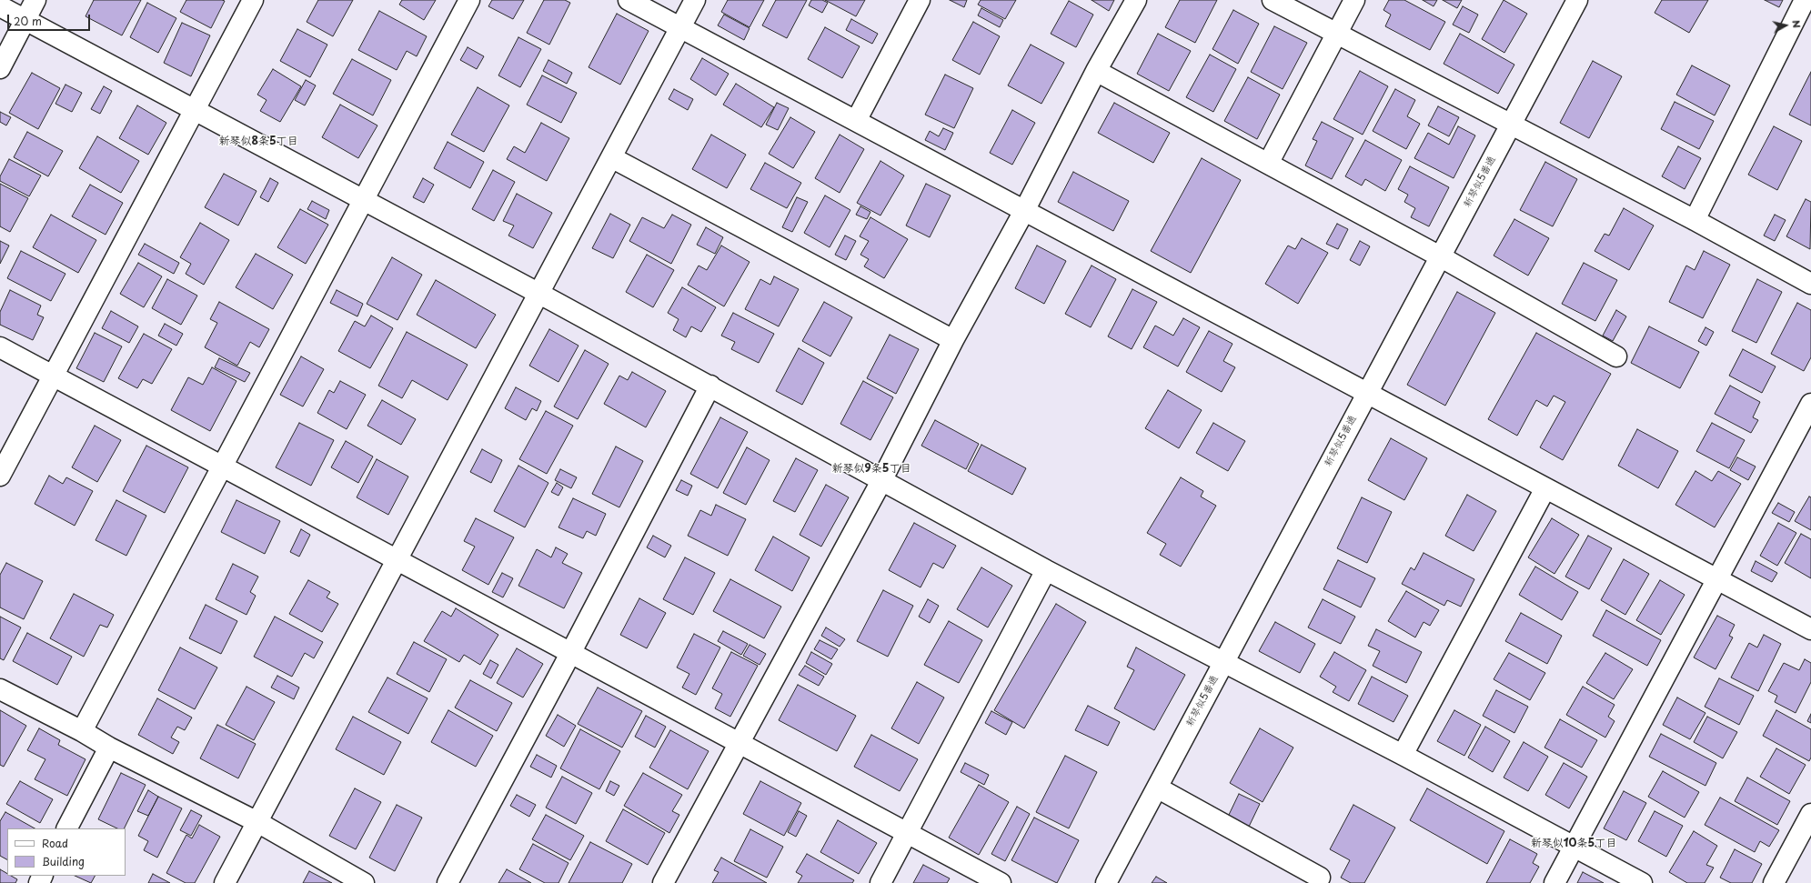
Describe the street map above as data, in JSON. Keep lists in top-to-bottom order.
{
  "streets": {
    "street": ["新琴似5番通"]
  },
  "districts": ["新琴似8条5丁目", "新琴似9条5丁目", "新琴似10条5丁目"],
  "legend": ["Road", "Building"],
  "scale_bar": "20 m",
  "north": "right"
}
